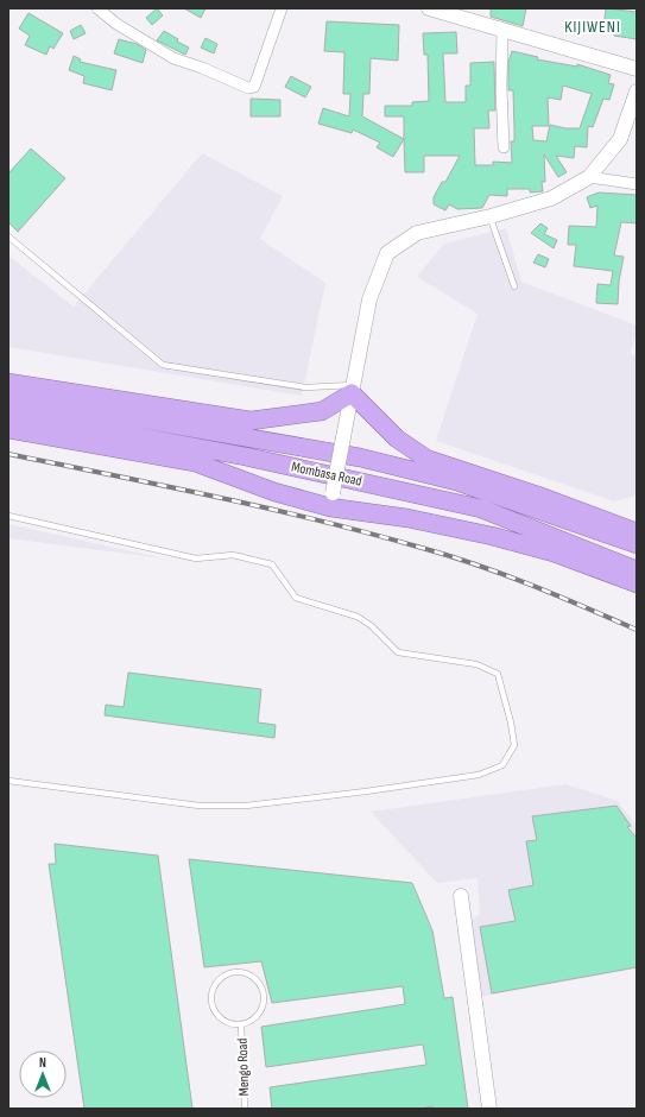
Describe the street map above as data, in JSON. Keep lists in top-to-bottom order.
{
  "streets": {
    "highway": ["Mombasa Road"],
    "lane": ["Mengo Road"]
  },
  "districts": ["KIJIWENI"],
  "north": "top"
}
